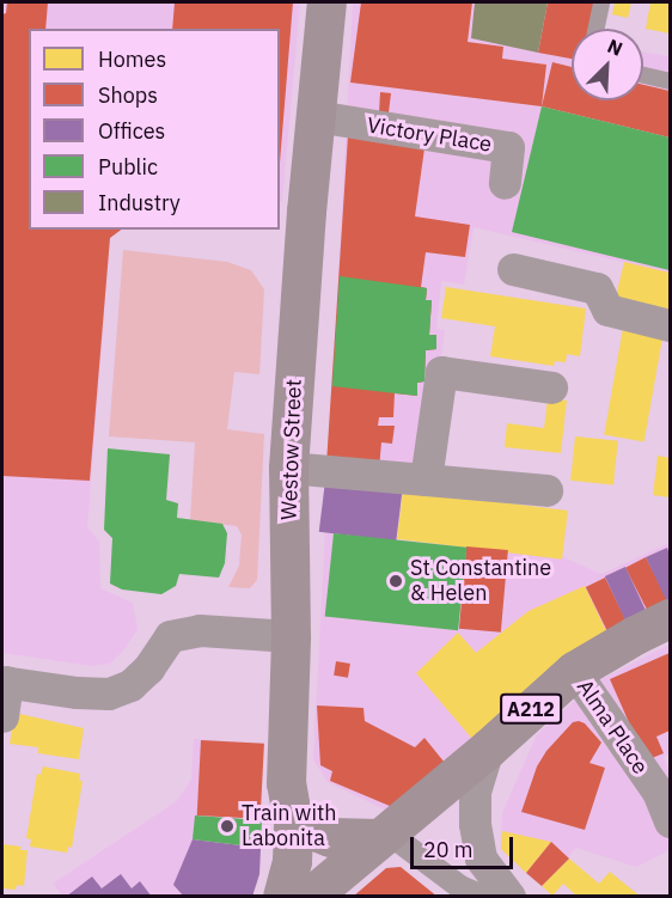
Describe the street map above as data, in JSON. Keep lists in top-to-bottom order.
{
  "streets": {
    "main road": ["Westow Street", "A212"],
    "street": ["Victory Place", "Alma Place"]
  },
  "crossings": [
    ["Victory Place", "Westow Street"],
    ["A212", "Alma Place"]
  ],
  "places": ["St Constantine & Helen", "Train with Labonita"],
  "legend": [
    "Homes",
    "Shops",
    "Offices",
    "Public",
    "Industry"
  ],
  "scale_bar": "20 m",
  "north": "top right"
}
